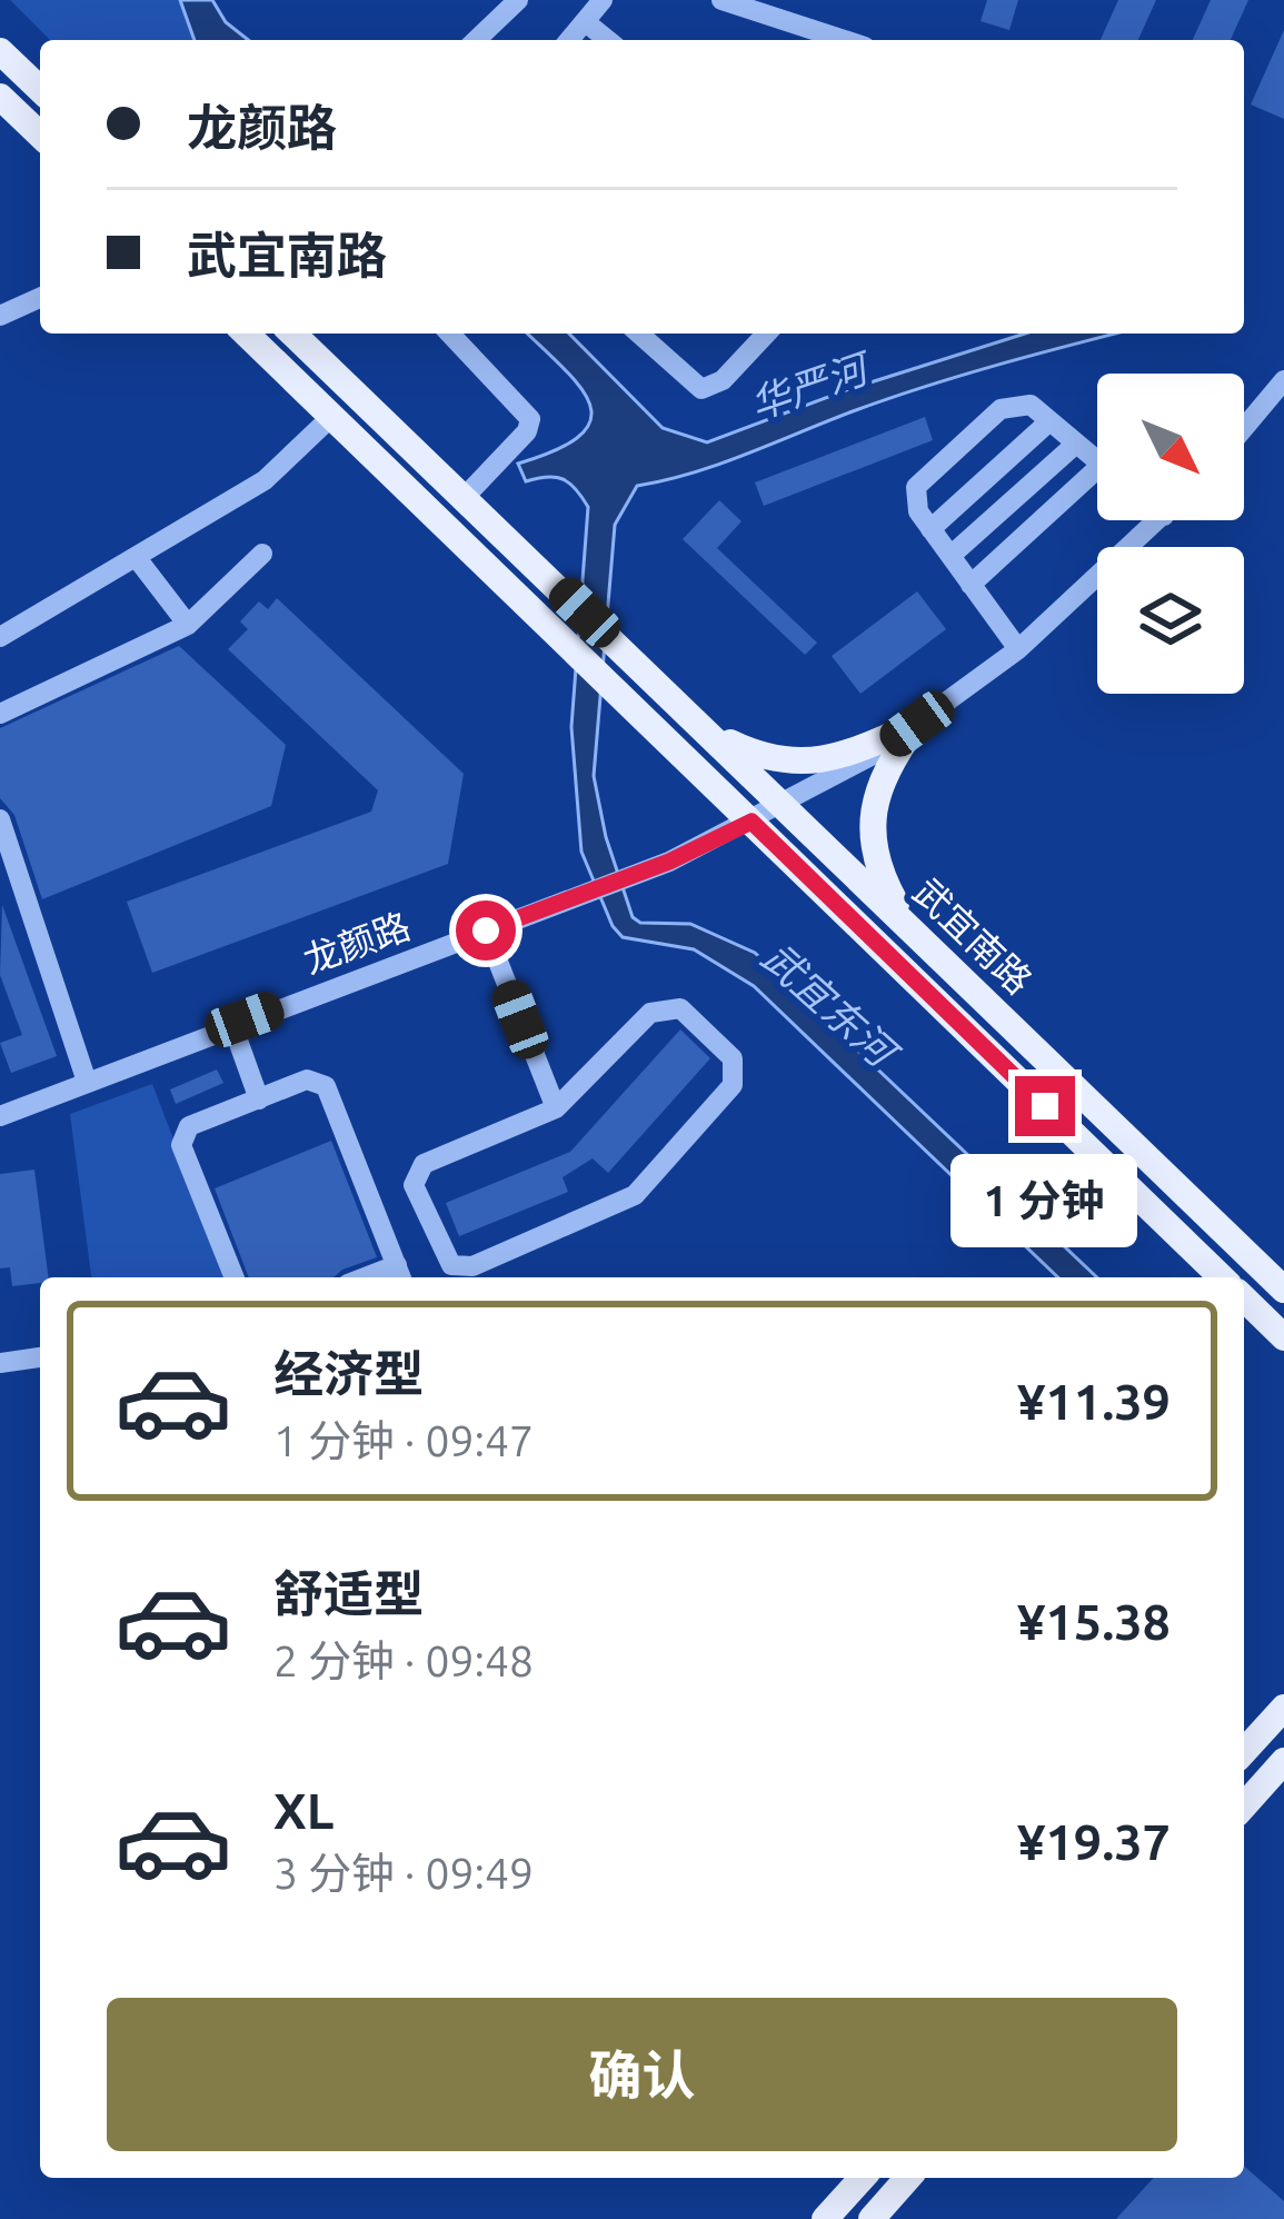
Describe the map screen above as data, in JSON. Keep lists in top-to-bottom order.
{
  "streets": {
    "main road": ["武宜南路"],
    "street": ["龙颜路"]
  },
  "crossings": [
    ["武宜南路", "龙颜路"]
  ],
  "water": ["华严河", "武宜东河"],
  "north": "bottom right",
  "page": {
    "banner": ["龙颜路", "武宜南路"],
    "bubble": "1 分钟",
    "list": [
      {
        "name": "经济型",
        "note": "1 分钟 · 09:47",
        "value": "¥11.39"
      },
      {
        "name": "舒适型",
        "note": "2 分钟 · 09:48",
        "value": "¥15.38"
      },
      {
        "name": "XL",
        "note": "3 分钟 · 09:49",
        "value": "¥19.37"
      }
    ],
    "buttons": "确认"
  }
}
